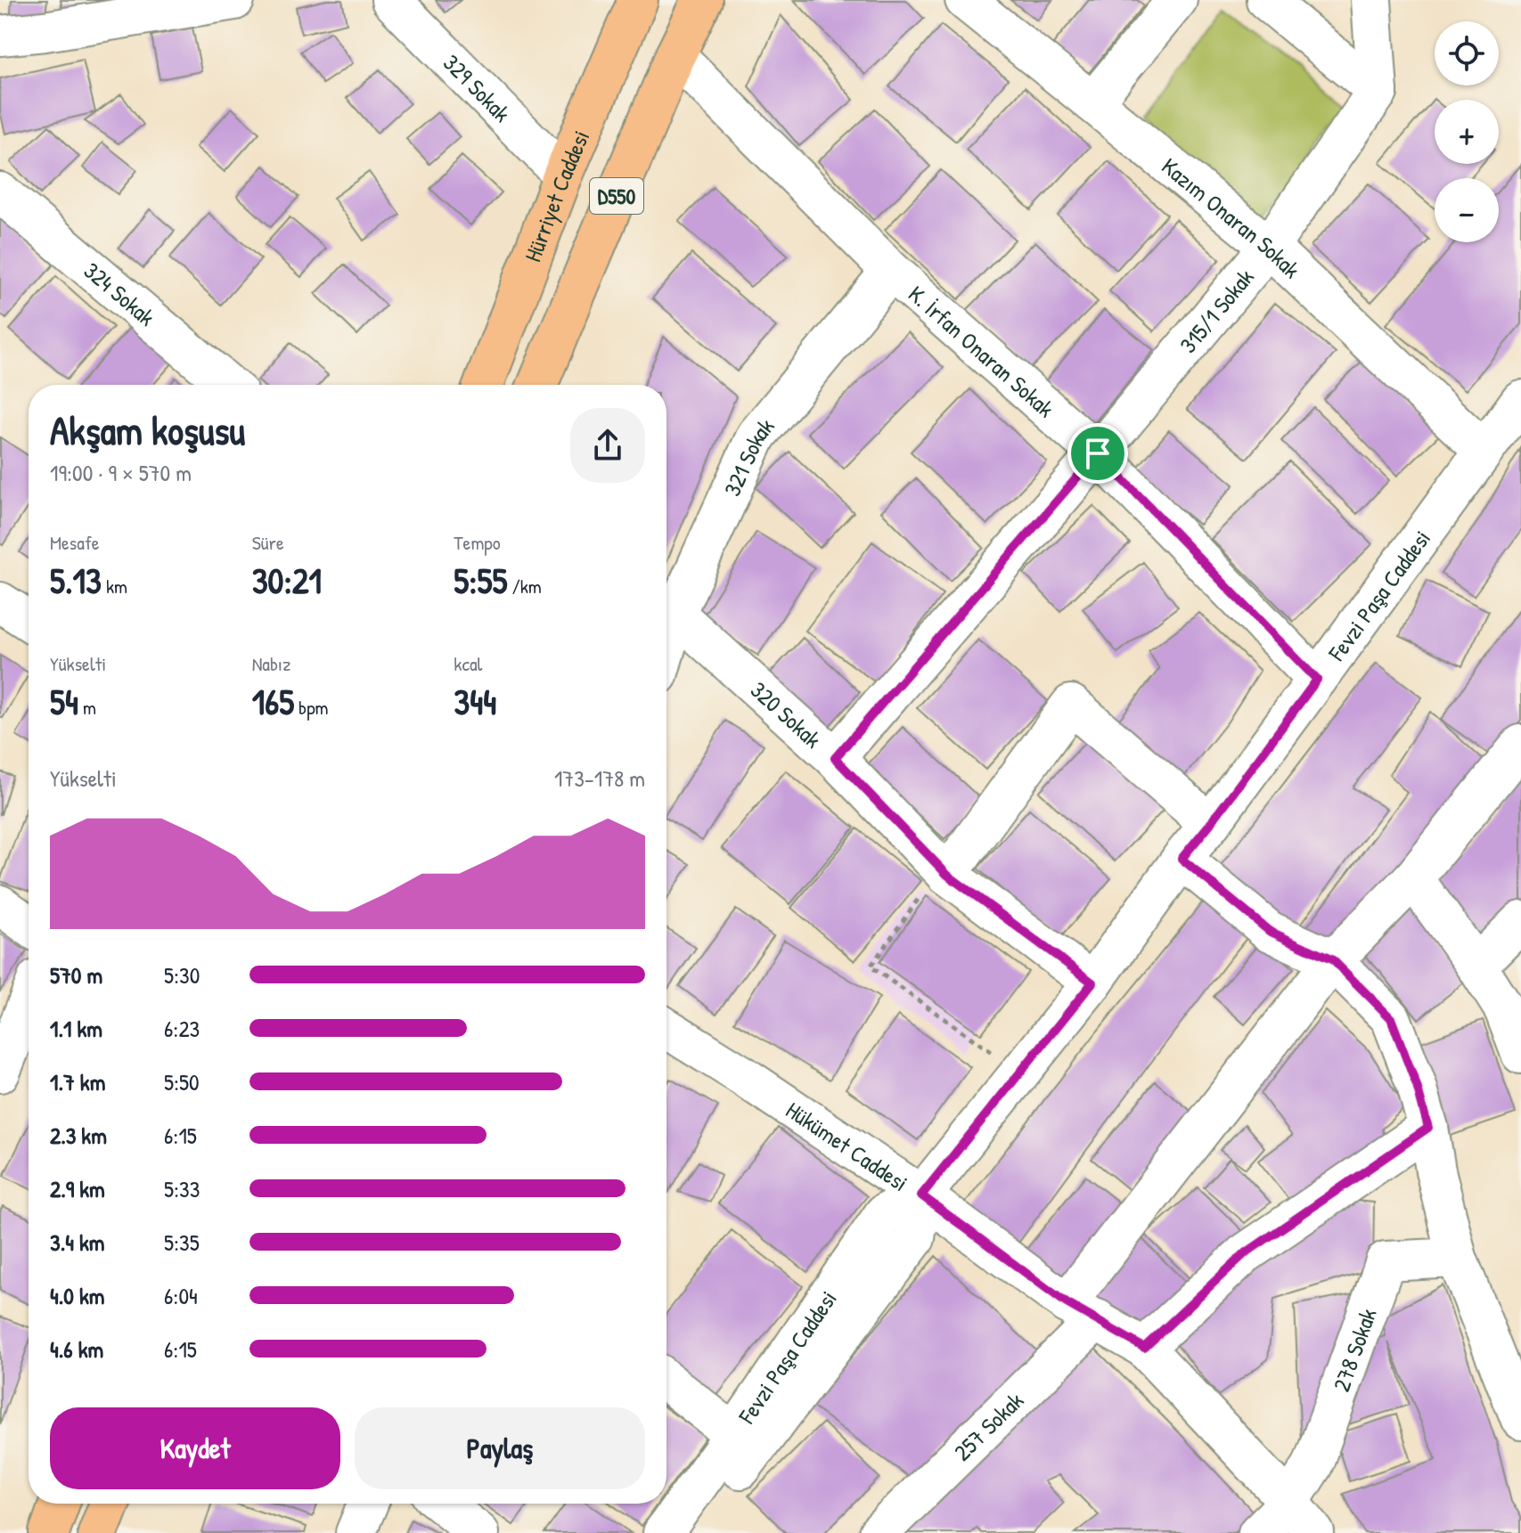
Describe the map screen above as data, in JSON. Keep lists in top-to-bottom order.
{
  "streets": {
    "highway": ["Hürriyet Caddesi", "D550"],
    "street": [
      "329 Sokak",
      "Kazım Onaran Sokak",
      "324 Sokak",
      "315/1 Sokak",
      "K. İrfan Onaran Sokak",
      "321 Sokak",
      "Fevzi Paşa Caddesi",
      "320 Sokak",
      "Hükümet Caddesi",
      "278 Sokak",
      "257 Sokak"
    ]
  },
  "crossings": [
    ["329 Sokak", "Hürriyet Caddesi"],
    ["D550", "K. İrfan Onaran Sokak"],
    ["Kazım Onaran Sokak", "315/1 Sokak"],
    ["Kazım Onaran Sokak", "Fevzi Paşa Caddesi"],
    ["315/1 Sokak", "K. İrfan Onaran Sokak"],
    ["315/1 Sokak", "320 Sokak"],
    ["K. İrfan Onaran Sokak", "321 Sokak"],
    ["K. İrfan Onaran Sokak", "Fevzi Paşa Caddesi"],
    ["321 Sokak", "320 Sokak"],
    ["Fevzi Paşa Caddesi", "320 Sokak"],
    ["Fevzi Paşa Caddesi", "Hükümet Caddesi"],
    ["Hükümet Caddesi", "278 Sokak"],
    ["Hükümet Caddesi", "257 Sokak"]
  ],
  "page": {
    "map_buttons": ["+", "−"],
    "heading": ["Akşam koşusu", "19:00 · 9 × 570 m"],
    "stats": [
      ["Mesafe", "5.13 km"],
      ["Süre", "30:21"],
      ["Tempo", "5:55 /km"],
      ["Yükselti", "54 m"],
      ["Nabız", "165 bpm"],
      ["kcal", "344"]
    ],
    "chart": ["Yükselti", "173–178 m"],
    "list": [
      {
        "name": "570 m",
        "note": "5:30"
      },
      {
        "name": "1.1 km",
        "note": "6:23"
      },
      {
        "name": "1.7 km",
        "note": "5:50"
      },
      {
        "name": "2.3 km",
        "note": "6:15"
      },
      {
        "name": "2.9 km",
        "note": "5:33"
      },
      {
        "name": "3.4 km",
        "note": "5:35"
      },
      {
        "name": "4.0 km",
        "note": "6:04"
      },
      {
        "name": "4.6 km",
        "note": "6:15"
      }
    ],
    "buttons": ["Kaydet", "Paylaş"]
  }
}
